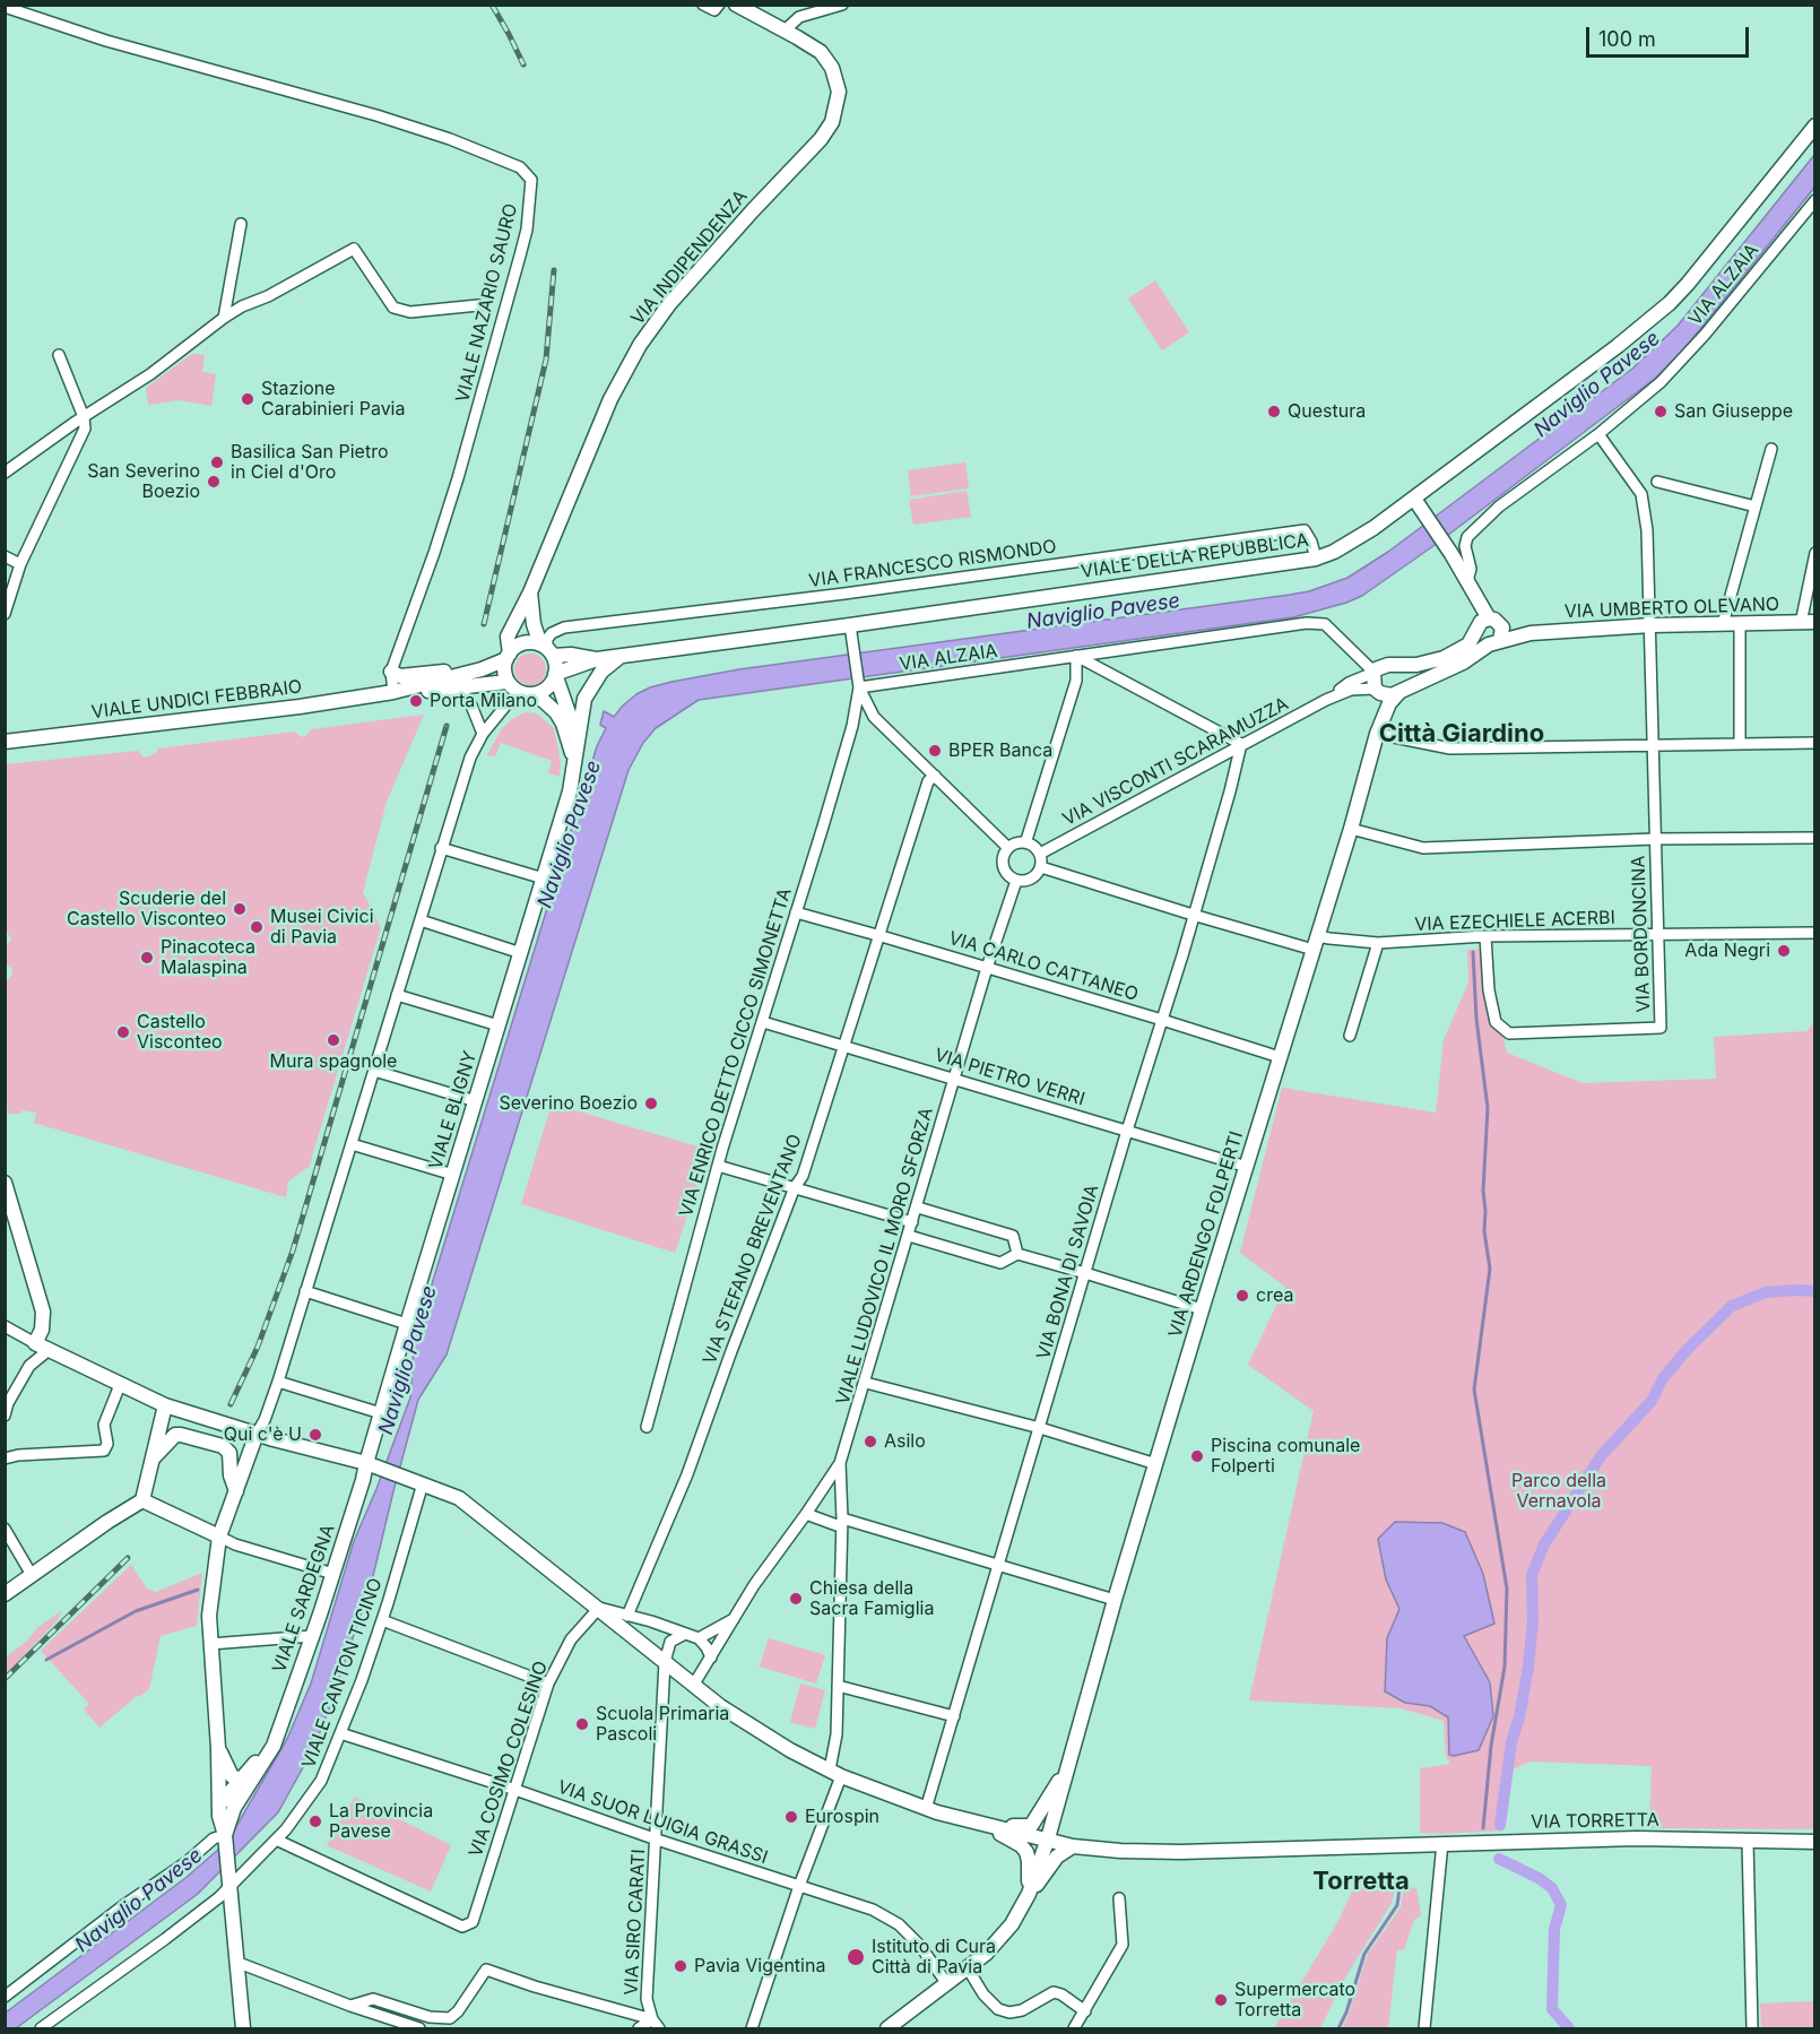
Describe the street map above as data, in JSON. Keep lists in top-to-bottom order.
{
  "streets": {
    "street": [
      "VIA INDIPENDENZA",
      "VIA ALZAIA",
      "VIALE NAZARIO SAURO",
      "VIALE DELLA REPUBBLICA",
      "VIA FRANCESCO RISMONDO",
      "VIA UMBERTO OLEVANO",
      "VIALE UNDICI FEBBRAIO",
      "VIA VISCONTI SCARAMUZZA",
      "VIA EZECHIELE ACERBI",
      "VIA BORDONCINA",
      "VIA CARLO CATTANEO",
      "VIA ENRICO DETTO CICCO SIMONETTA",
      "VIA PIETRO VERRI",
      "VIALE BLIGNY",
      "VIA ARDENGO FOLPERTI",
      "VIA STEFANO BREVENTANO",
      "VIALE LUDOVICO IL MORO SFORZA",
      "VIA BONA DI SAVOIA",
      "VIALE SARDEGNA",
      "VIALE CANTON TICINO",
      "VIA COSIMO COLESINO",
      "VIA TORRETTA",
      "VIA SUOR LUIGIA GRASSI",
      "VIA SIRO CARATI"
    ]
  },
  "crossings": [
    ["VIA INDIPENDENZA", "VIA FRANCESCO RISMONDO"],
    ["VIA INDIPENDENZA", "VIALE UNDICI FEBBRAIO"],
    ["VIA INDIPENDENZA", "VIALE BLIGNY"],
    ["VIA ALZAIA", "VIA VISCONTI SCARAMUZZA"],
    ["VIA ALZAIA", "VIA BORDONCINA"],
    ["VIA ALZAIA", "VIA ENRICO DETTO CICCO SIMONETTA"],
    ["VIA ALZAIA", "VIA ARDENGO FOLPERTI"],
    ["VIALE NAZARIO SAURO", "VIALE UNDICI FEBBRAIO"],
    ["VIALE DELLA REPUBBLICA", "VIA FRANCESCO RISMONDO"],
    ["VIALE DELLA REPUBBLICA", "VIALE BLIGNY"],
    ["VIA FRANCESCO RISMONDO", "VIALE UNDICI FEBBRAIO"],
    ["VIA FRANCESCO RISMONDO", "VIALE BLIGNY"],
    ["VIA UMBERTO OLEVANO", "VIA BORDONCINA"],
    ["VIA UMBERTO OLEVANO", "VIA ARDENGO FOLPERTI"],
    ["VIALE UNDICI FEBBRAIO", "VIALE BLIGNY"],
    ["VIA VISCONTI SCARAMUZZA", "VIA EZECHIELE ACERBI"],
    ["VIA VISCONTI SCARAMUZZA", "VIA ARDENGO FOLPERTI"],
    ["VIA VISCONTI SCARAMUZZA", "VIALE LUDOVICO IL MORO SFORZA"],
    ["VIA VISCONTI SCARAMUZZA", "VIA BONA DI SAVOIA"],
    ["VIA EZECHIELE ACERBI", "VIA BORDONCINA"],
    ["VIA EZECHIELE ACERBI", "VIA ARDENGO FOLPERTI"],
    ["VIA EZECHIELE ACERBI", "VIALE LUDOVICO IL MORO SFORZA"],
    ["VIA EZECHIELE ACERBI", "VIA BONA DI SAVOIA"],
    ["VIA CARLO CATTANEO", "VIA ENRICO DETTO CICCO SIMONETTA"],
    ["VIA CARLO CATTANEO", "VIA ARDENGO FOLPERTI"],
    ["VIA CARLO CATTANEO", "VIA STEFANO BREVENTANO"],
    ["VIA CARLO CATTANEO", "VIALE LUDOVICO IL MORO SFORZA"],
    ["VIA CARLO CATTANEO", "VIA BONA DI SAVOIA"],
    ["VIA ENRICO DETTO CICCO SIMONETTA", "VIA PIETRO VERRI"],
    ["VIA PIETRO VERRI", "VIA ARDENGO FOLPERTI"],
    ["VIA PIETRO VERRI", "VIA STEFANO BREVENTANO"],
    ["VIA PIETRO VERRI", "VIALE LUDOVICO IL MORO SFORZA"],
    ["VIA PIETRO VERRI", "VIA BONA DI SAVOIA"],
    ["VIALE BLIGNY", "VIALE SARDEGNA"],
    ["VIA ARDENGO FOLPERTI", "VIA TORRETTA"],
    ["VIALE LUDOVICO IL MORO SFORZA", "VIA SIRO CARATI"],
    ["VIALE CANTON TICINO", "VIA COSIMO COLESINO"],
    ["VIALE CANTON TICINO", "VIA SUOR LUIGIA GRASSI"],
    ["VIA COSIMO COLESINO", "VIA SUOR LUIGIA GRASSI"],
    ["VIA SUOR LUIGIA GRASSI", "VIA SIRO CARATI"]
  ],
  "districts": ["Città Giardino", "Torretta"],
  "water": ["Naviglio Pavese"],
  "parks": ["Parco della Vernavola"],
  "places": [
    "Stazione Carabinieri Pavia",
    "Questura",
    "San Giuseppe",
    "Basilica San Pietro in Ciel d'Oro",
    "San Severino Boezio",
    "Porta Milano",
    "BPER Banca",
    "Scuderie del Castello Visconteo",
    "Musei Civici di Pavia",
    "Ada Negri",
    "Pinacoteca Malaspina",
    "Castello Visconteo",
    "Mura spagnole",
    "Severino Boezio",
    "crea",
    "Qui c'è U",
    "Asilo",
    "Piscina comunale Folperti",
    "Chiesa della Sacra Famiglia",
    "Scuola Primaria Pascoli",
    "Eurospin",
    "La Provincia Pavese",
    "Istituto di Cura Città di Pavia",
    "Pavia Vigentina",
    "Supermercato Torretta"
  ],
  "scale_bar": "100 m"
}
